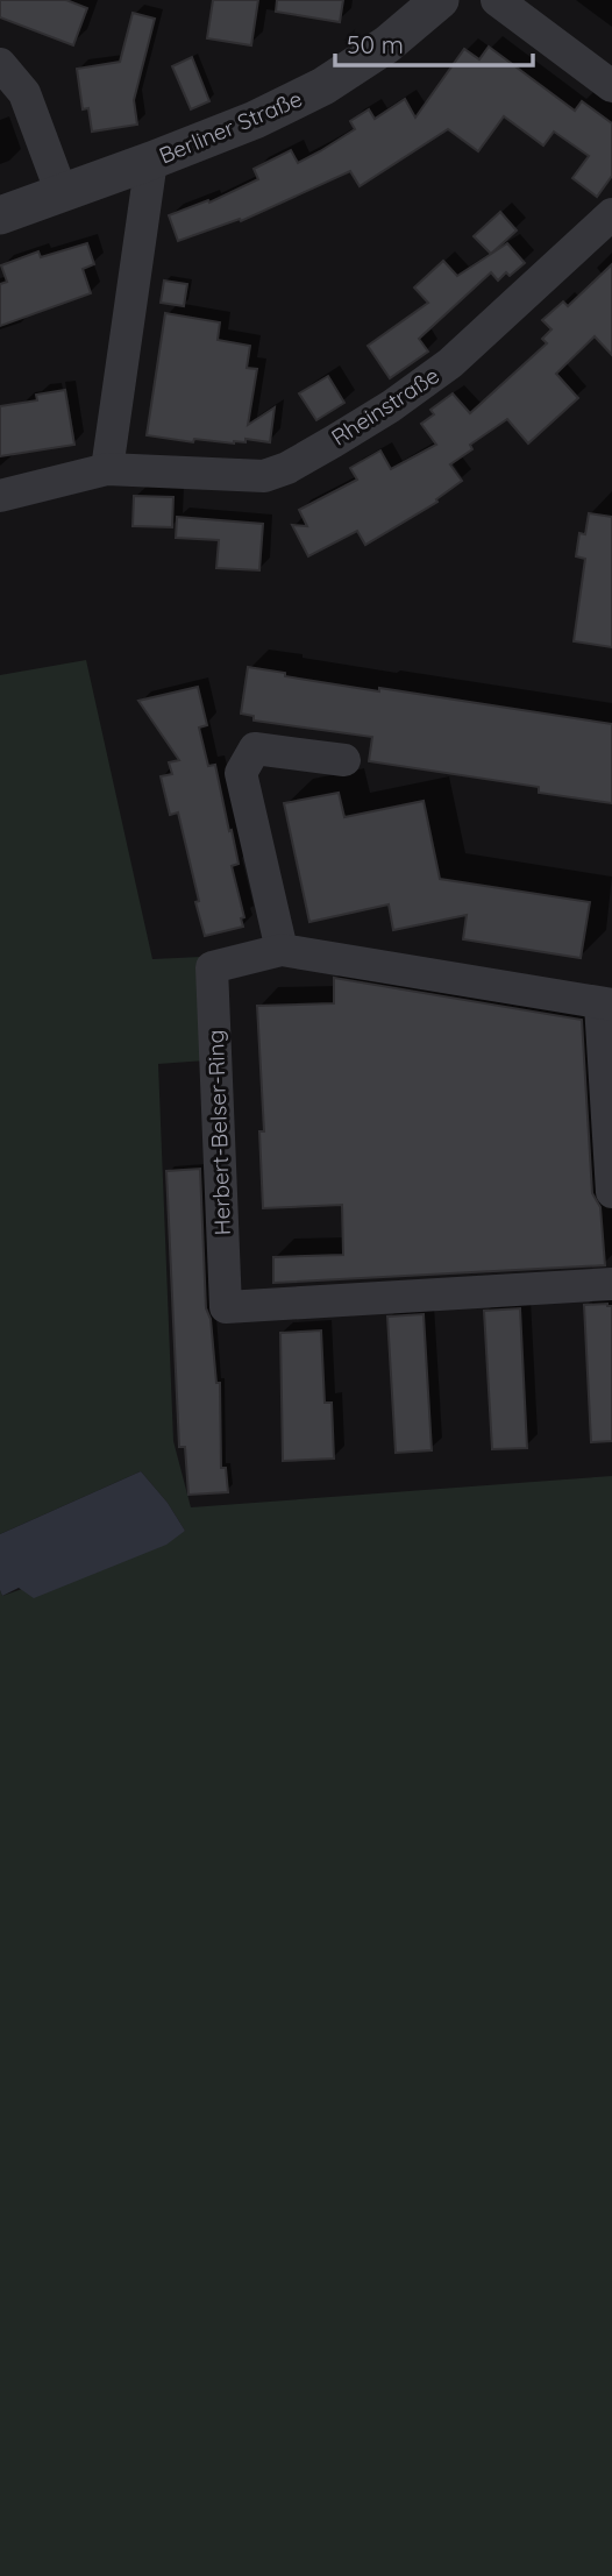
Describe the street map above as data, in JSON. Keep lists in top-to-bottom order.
{
  "streets": {
    "street": ["Berliner Straße", "Rheinstraße", "Herbert-Belser-Ring"]
  },
  "scale_bar": "50 m"
}
